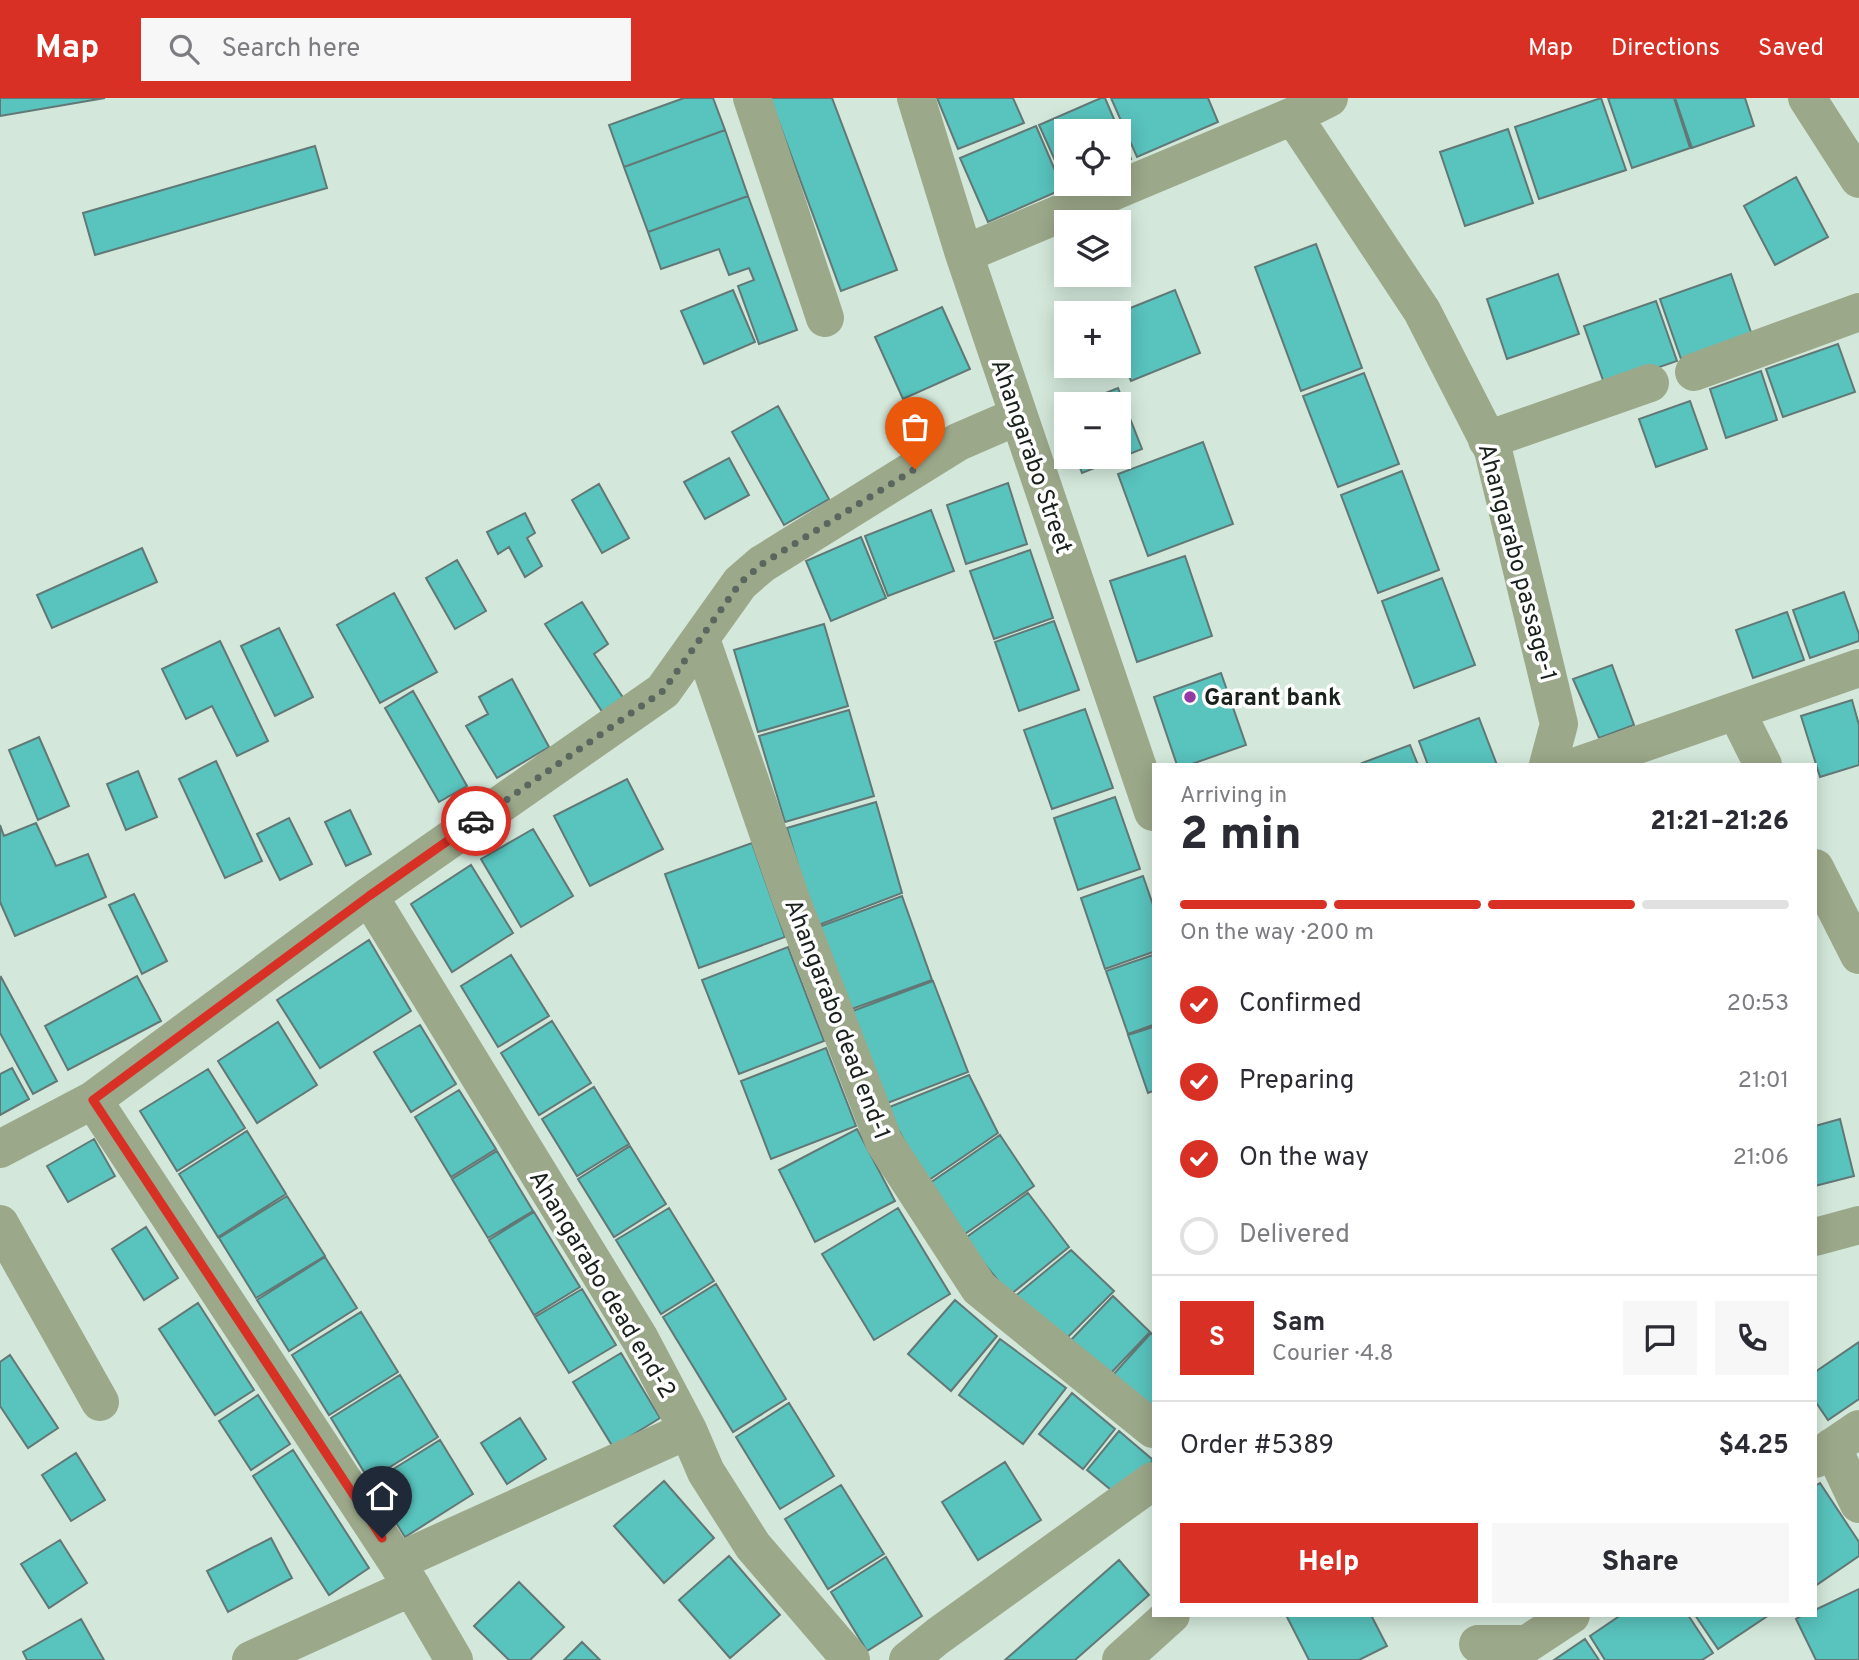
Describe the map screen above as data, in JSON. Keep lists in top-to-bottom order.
{
  "streets": {
    "street": [
      "Ahangarabo Street",
      "Ahangarabo passage-1",
      "Ahangarabo dead end-1",
      "Ahangarabo dead end-2"
    ]
  },
  "places": ["Garant bank"],
  "page": {
    "header": "Map",
    "search": "Search here",
    "nav": ["Map", "Directions", "Saved"],
    "map_buttons": ["+", "−"],
    "heading": ["2 min", "Arriving in", "21:21–21:26"],
    "panel": [
      "Sam",
      "Courier · 4.8",
      "Order #5389",
      "$4.25"
    ],
    "bar": "On the way · 200 m",
    "list": [
      ["Confirmed", "20:53"],
      ["Preparing", "21:01"],
      ["On the way", "21:06"],
      "Delivered"
    ],
    "round": "S",
    "buttons": ["Help", "Share"]
  }
}
